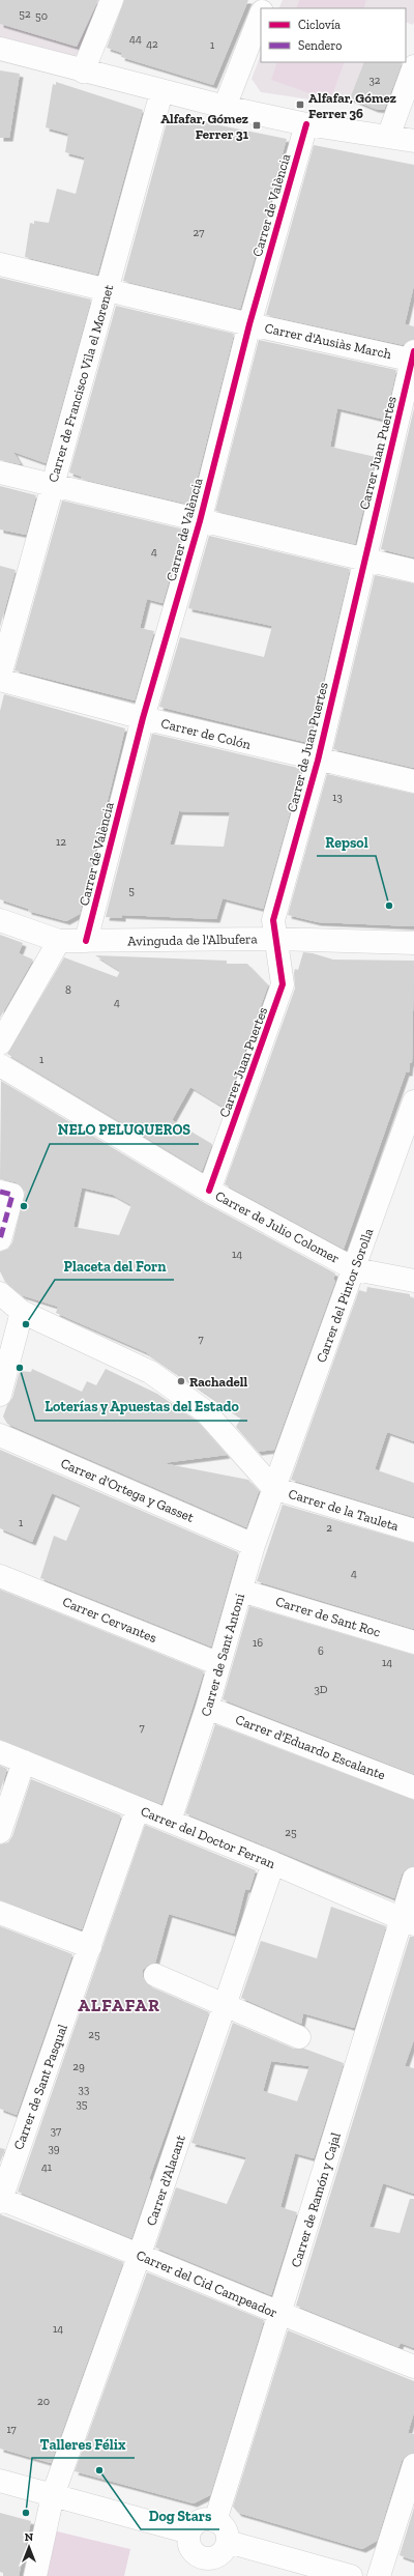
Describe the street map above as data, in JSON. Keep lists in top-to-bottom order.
{
  "streets": {
    "street": [
      "Carrer de València",
      "Carrer d'Ausiàs March",
      "Carrer de Francisco Vila el Morenet",
      "Carrer Juan Puertes",
      "Carrer de Colón",
      "Carrer de Juan Puertes",
      "Avinguda de l'Albufera",
      "Carrer de Julio Colomer",
      "Carrer del Pintor Sorolla",
      "Carrer d'Ortega y Gasset",
      "Carrer de la Tauleta",
      "Carrer de Sant Roc",
      "Carrer Cervantes",
      "Carrer de Sant Antoni",
      "Carrer d'Eduardo Escalante",
      "Carrer del Doctor Ferran",
      "Carrer de Sant Pasqual",
      "Carrer d'Alacant",
      "Carrer de Ramón y Cajal",
      "Carrer del Cid Campeador"
    ]
  },
  "crossings": [
    ["Carrer de València", "Carrer d'Ausiàs March"],
    ["Carrer de València", "Carrer de Colón"],
    ["Carrer de València", "Avinguda de l'Albufera"],
    ["Carrer d'Ausiàs March", "Carrer de Francisco Vila el Morenet"],
    ["Carrer d'Ausiàs March", "Carrer Juan Puertes"],
    ["Carrer Juan Puertes", "Carrer de Juan Puertes"],
    ["Carrer Juan Puertes", "Avinguda de l'Albufera"],
    ["Carrer Juan Puertes", "Carrer de Julio Colomer"],
    ["Carrer de Colón", "Carrer de Juan Puertes"],
    ["Carrer de Juan Puertes", "Avinguda de l'Albufera"],
    ["Carrer de Julio Colomer", "Carrer del Pintor Sorolla"],
    ["Carrer del Pintor Sorolla", "Carrer de la Tauleta"],
    ["Carrer del Pintor Sorolla", "Carrer de Sant Antoni"],
    ["Carrer d'Ortega y Gasset", "Carrer de Sant Antoni"],
    ["Carrer de la Tauleta", "Carrer de Sant Antoni"],
    ["Carrer de Sant Roc", "Carrer de Sant Antoni"],
    ["Carrer Cervantes", "Carrer de Sant Antoni"],
    ["Carrer de Sant Antoni", "Carrer d'Eduardo Escalante"],
    ["Carrer de Sant Antoni", "Carrer del Doctor Ferran"],
    ["Carrer del Doctor Ferran", "Carrer de Sant Pasqual"],
    ["Carrer del Doctor Ferran", "Carrer d'Alacant"],
    ["Carrer del Doctor Ferran", "Carrer de Ramón y Cajal"],
    ["Carrer de Sant Pasqual", "Carrer del Cid Campeador"],
    ["Carrer d'Alacant", "Carrer del Cid Campeador"],
    ["Carrer de Ramón y Cajal", "Carrer del Cid Campeador"]
  ],
  "districts": ["ALFAFAR"],
  "places": {
    "transit": ["Alfafar, Gómez Ferrer 36", "Alfafar, Gómez Ferrer 31"],
    "other": [
      "Repsol",
      "NELO PELUQUEROS",
      "Placeta del Forn",
      "Loterías y Apuestas del Estado",
      "Rachadell",
      "Dog Stars",
      "Talleres Félix"
    ]
  },
  "house_numbers": [
    "52",
    "50",
    "44",
    "42",
    "1",
    "32",
    "27",
    "4",
    "13",
    "12",
    "5",
    "8",
    "4",
    "1",
    "14",
    "7",
    "1",
    "2",
    "4",
    "16",
    "6",
    "14",
    "3D",
    "7",
    "25",
    "25",
    "29",
    "33",
    "35",
    "37",
    "39",
    "41",
    "14",
    "20",
    "17"
  ],
  "legend": ["Ciclovía", "Sendero"],
  "north": "top"
}
